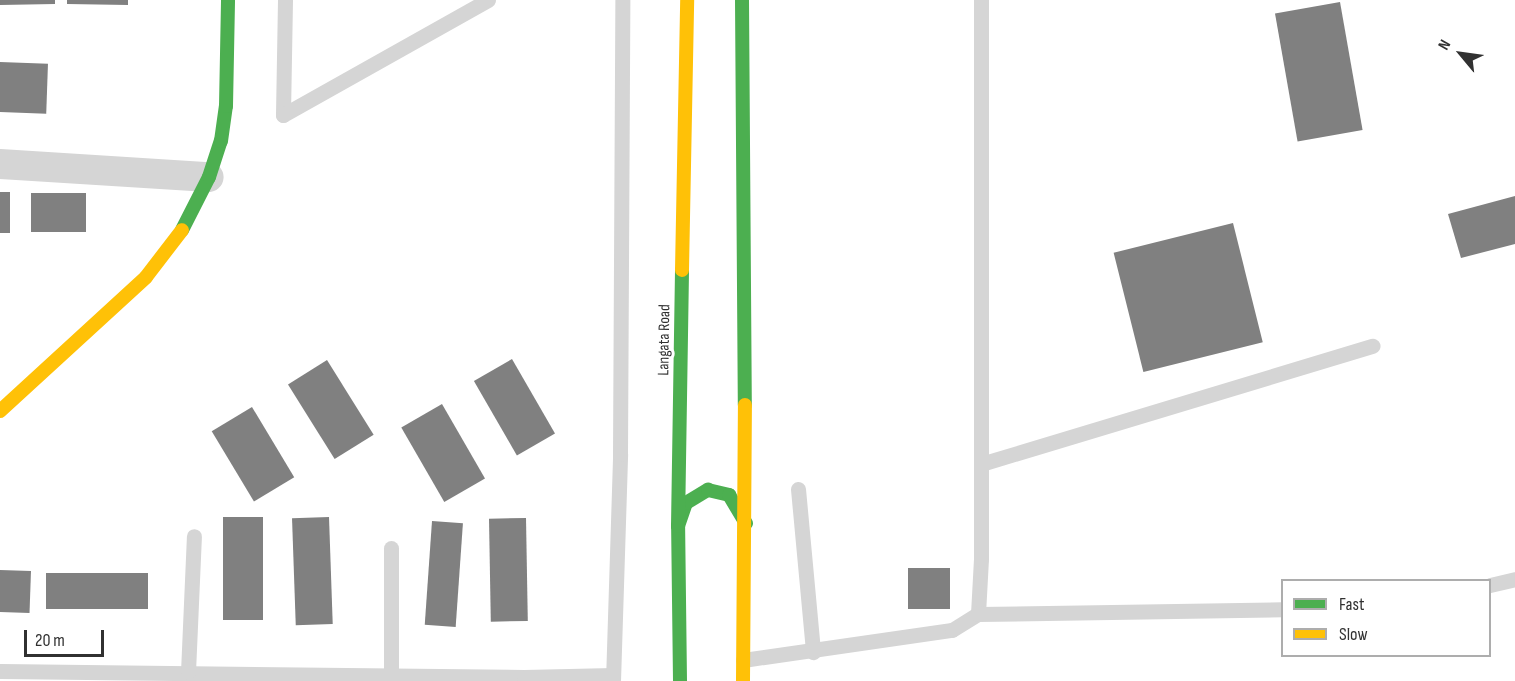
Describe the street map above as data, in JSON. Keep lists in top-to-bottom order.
{
  "streets": {
    "main road": ["Langata Road"]
  },
  "legend": ["Fast", "Slow"],
  "scale_bar": "20 m",
  "north": "top left"
}
